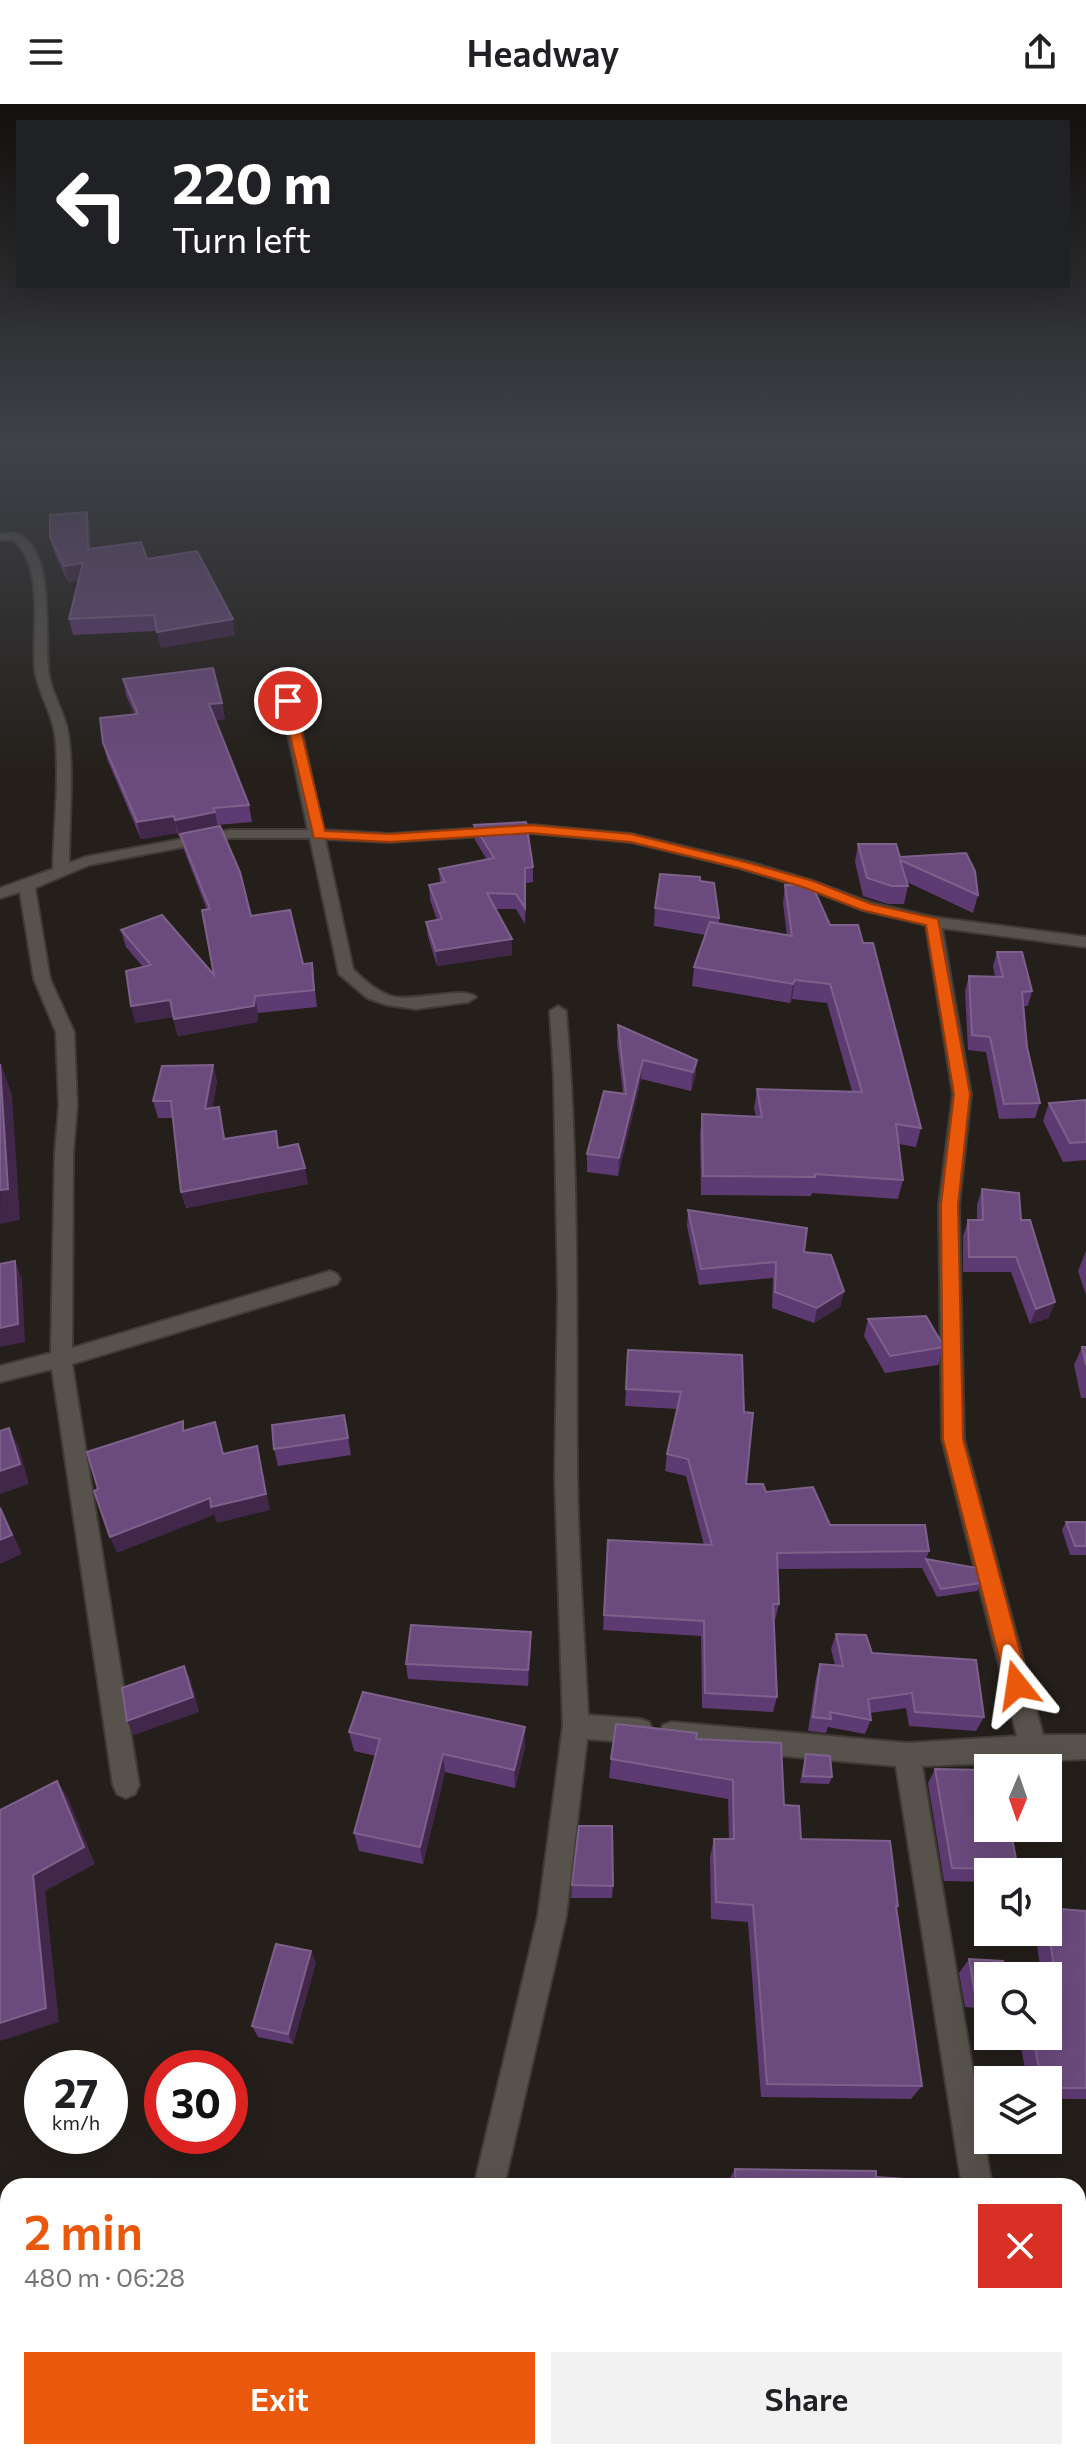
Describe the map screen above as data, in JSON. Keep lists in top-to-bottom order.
{
  "north": "bottom",
  "page": {
    "header": "Headway",
    "turn": ["220 m", "Turn left"],
    "speed": "27 km/h",
    "limit": "30",
    "heading": ["2 min", "480 m · 06:28"],
    "buttons": ["Exit", "Share"]
  }
}
